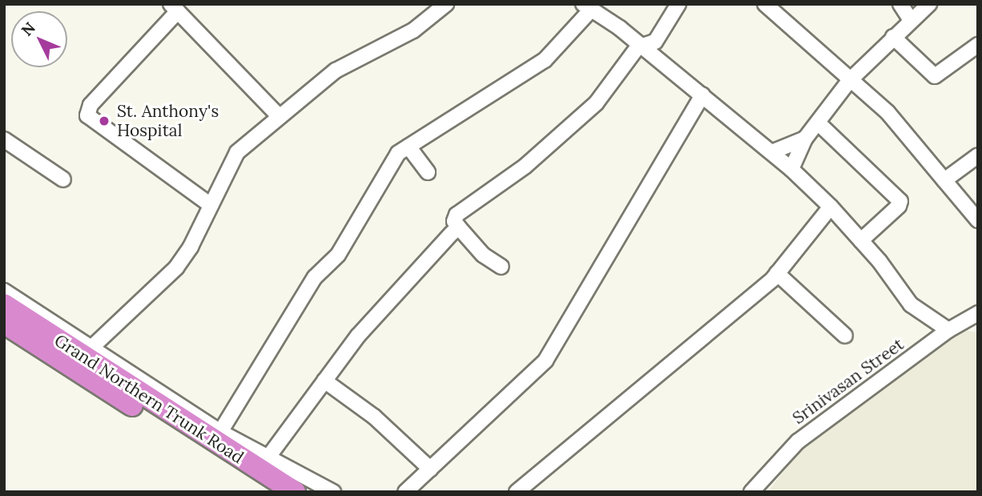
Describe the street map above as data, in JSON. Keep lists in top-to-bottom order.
{
  "streets": {
    "highway": ["Grand Northern Trunk Road"],
    "street": ["Srinivasan Street"]
  },
  "places": ["St. Anthony's Hospital"],
  "north": "top left"
}
